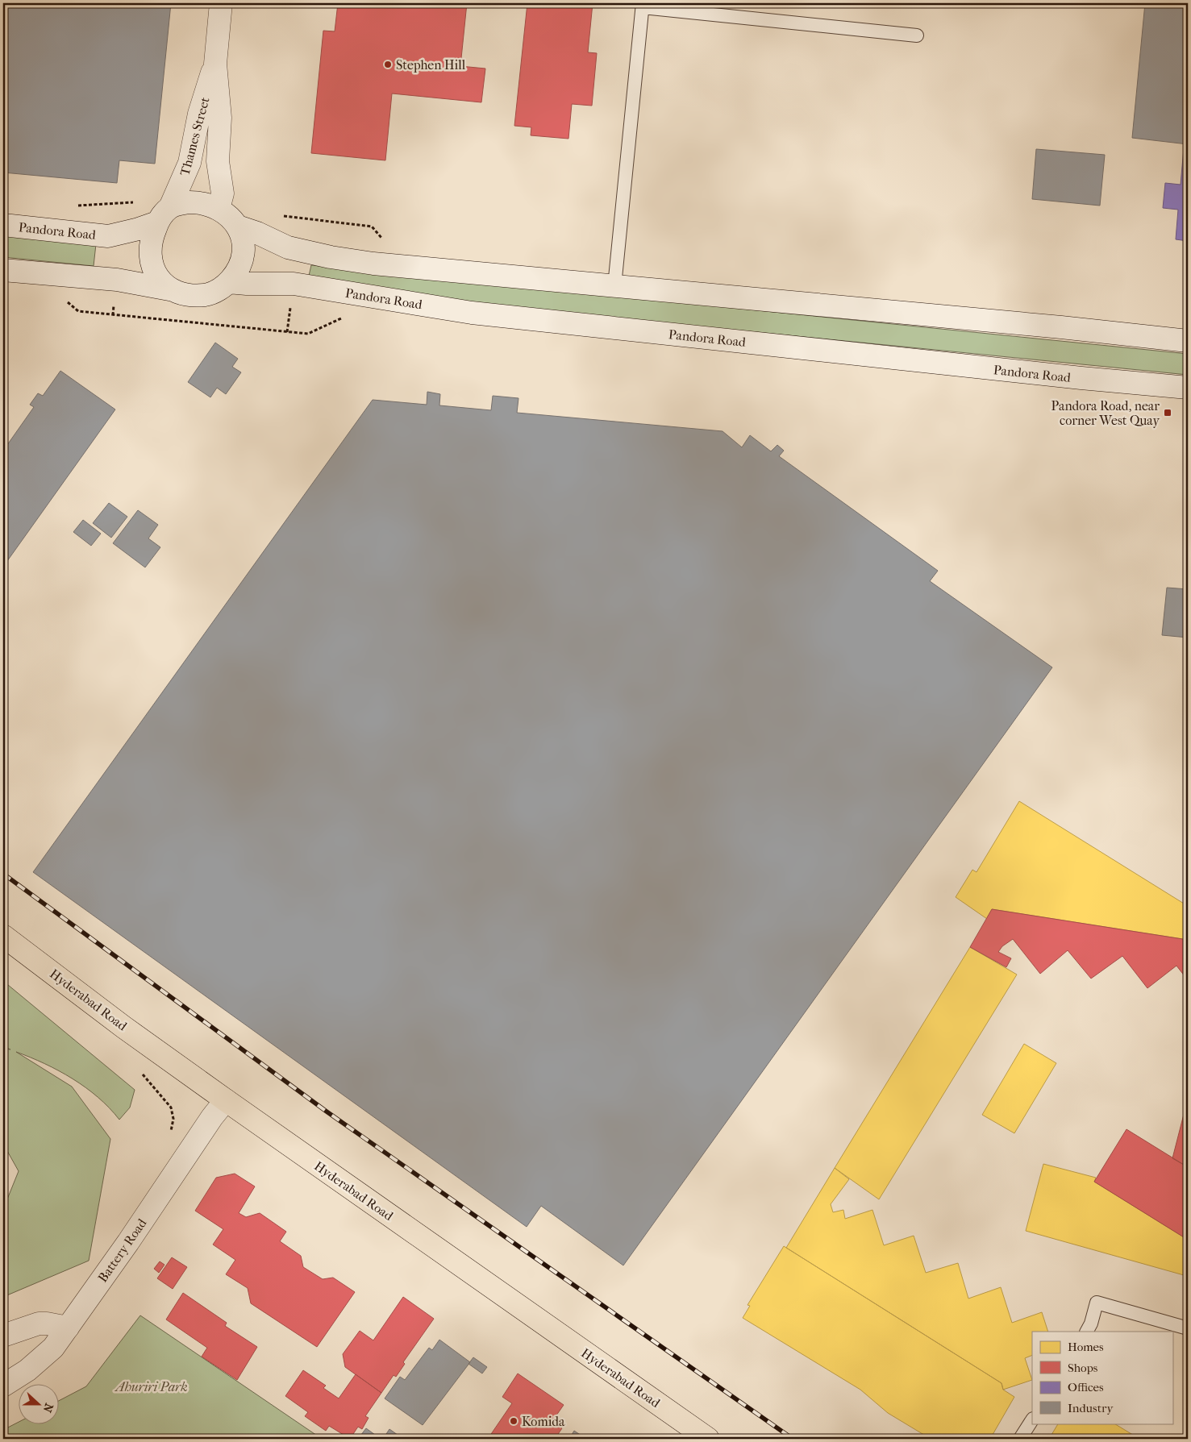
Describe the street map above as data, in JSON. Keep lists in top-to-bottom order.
{
  "streets": {
    "highway": ["Hyderabad Road"],
    "main road": ["Thames Street", "Pandora Road", "Battery Road"]
  },
  "crossings": [
    ["Thames Street", "Pandora Road"],
    ["Hyderabad Road", "Battery Road"]
  ],
  "parks": ["Ahuriri Park"],
  "places": {
    "other": ["Stephen Hill", "Komida"],
    "transit": ["Pandora Road, near corner West Quay"]
  },
  "legend": [
    "Homes",
    "Shops",
    "Offices",
    "Industry"
  ],
  "north": "right"
}
